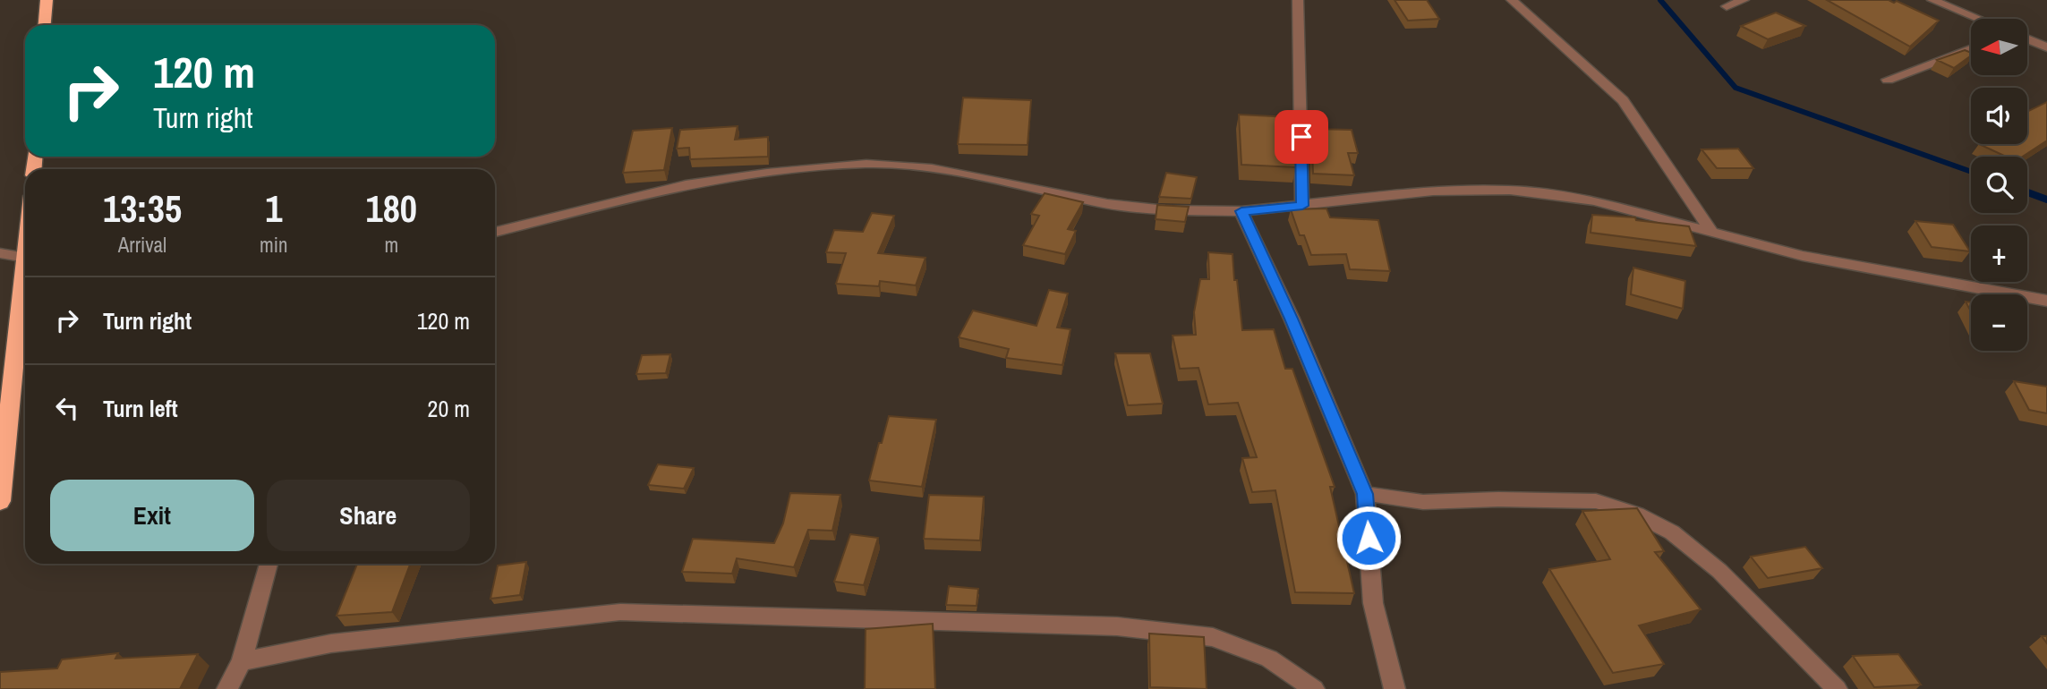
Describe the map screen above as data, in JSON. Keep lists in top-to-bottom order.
{
  "north": "left",
  "page": {
    "map_buttons": ["+", "−"],
    "turn": ["120 m", "Turn right"],
    "eta": [
      "13:35",
      "Arrival",
      "1",
      "min",
      "180",
      "m"
    ],
    "list": [
      {
        "name": "Turn right",
        "value": "120 m"
      },
      {
        "name": "Turn left",
        "value": "20 m"
      }
    ],
    "buttons": ["Exit", "Share"]
  }
}
